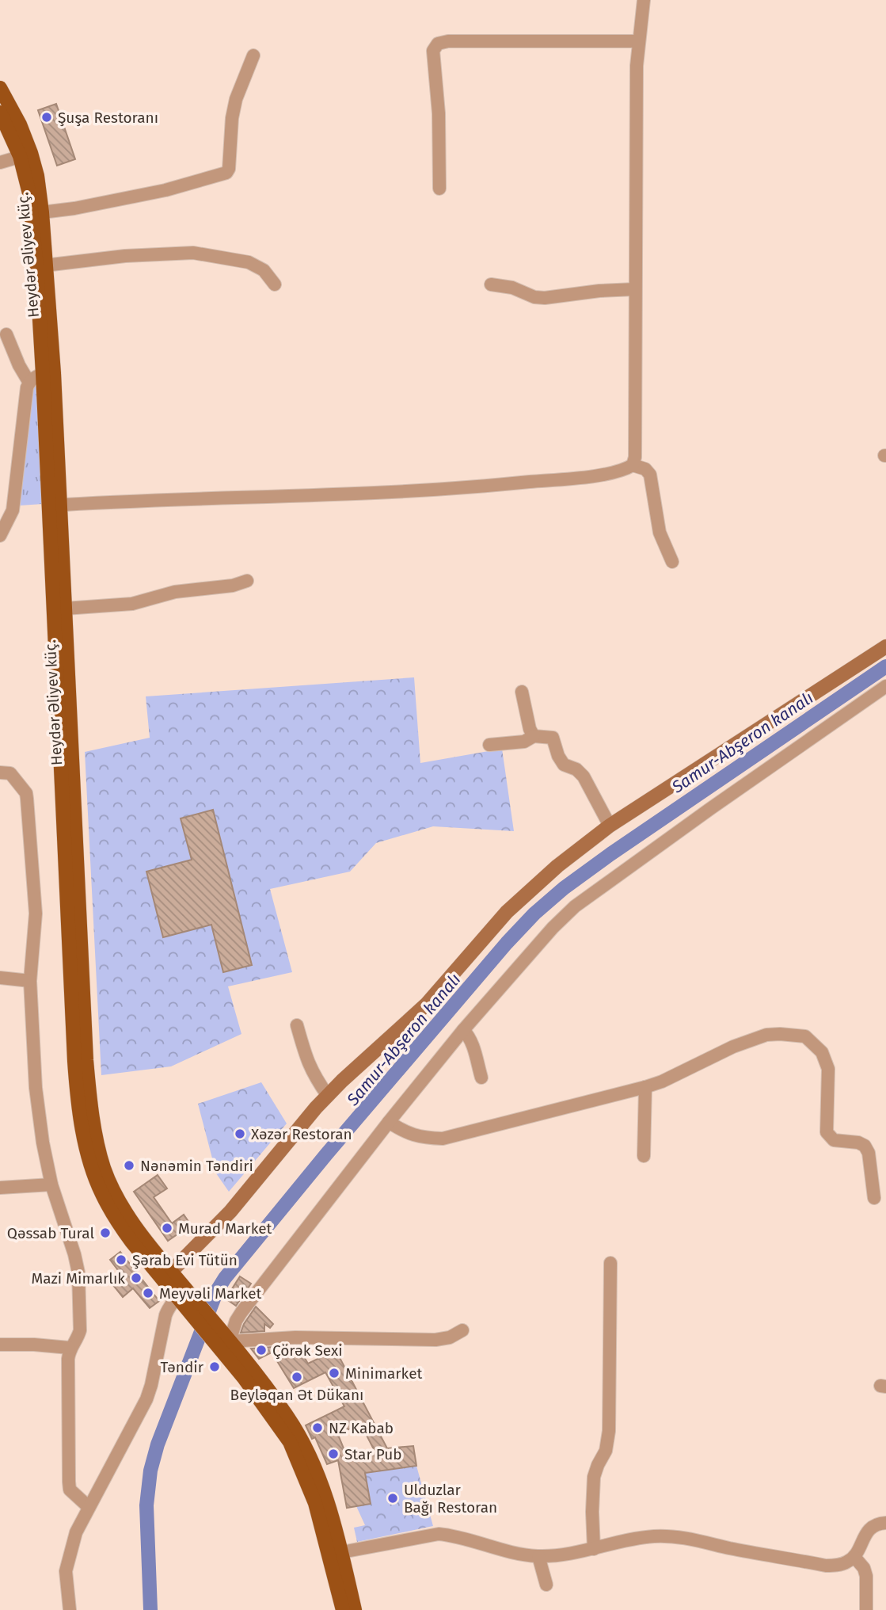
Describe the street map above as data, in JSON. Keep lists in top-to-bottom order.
{
  "streets": {
    "main road": ["Heydər Əliyev küç."]
  },
  "water": ["Samur-Abşeron kanalı"],
  "places": [
    "Şuşa Restoranı",
    "Xəzər Restoran",
    "Nənəmin Təndiri",
    "Murad Market",
    "Qəssab Tural",
    "Şərab Evi Tütün",
    "Mazi Mimarlık",
    "Meyvəli Market",
    "Çörək Sexi",
    "Təndir",
    "Minimarket",
    "Beyləqan Ət Dükanı",
    "NZ Kabab",
    "Star Pub",
    "Ulduzlar Bağı Restoran"
  ]
}
